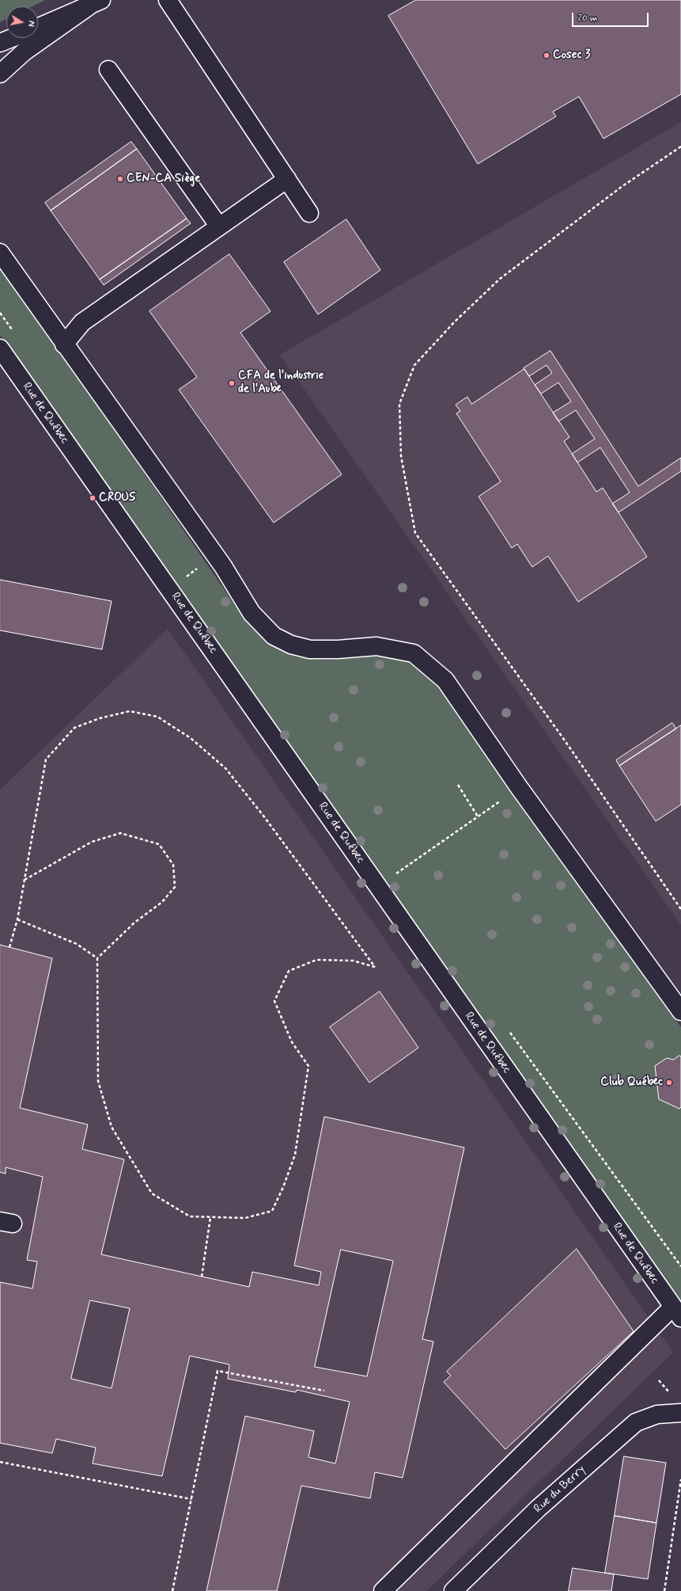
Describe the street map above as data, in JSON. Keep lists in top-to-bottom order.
{
  "streets": {
    "street": ["Rue de Québec", "Rue du Berry"]
  },
  "places": [
    "Cosec 3",
    "CEN-CA Siège",
    "CFA de l'industrie de l'Aube",
    "CROUS",
    "Club Québec"
  ],
  "scale_bar": "20 m",
  "north": "right"
}
